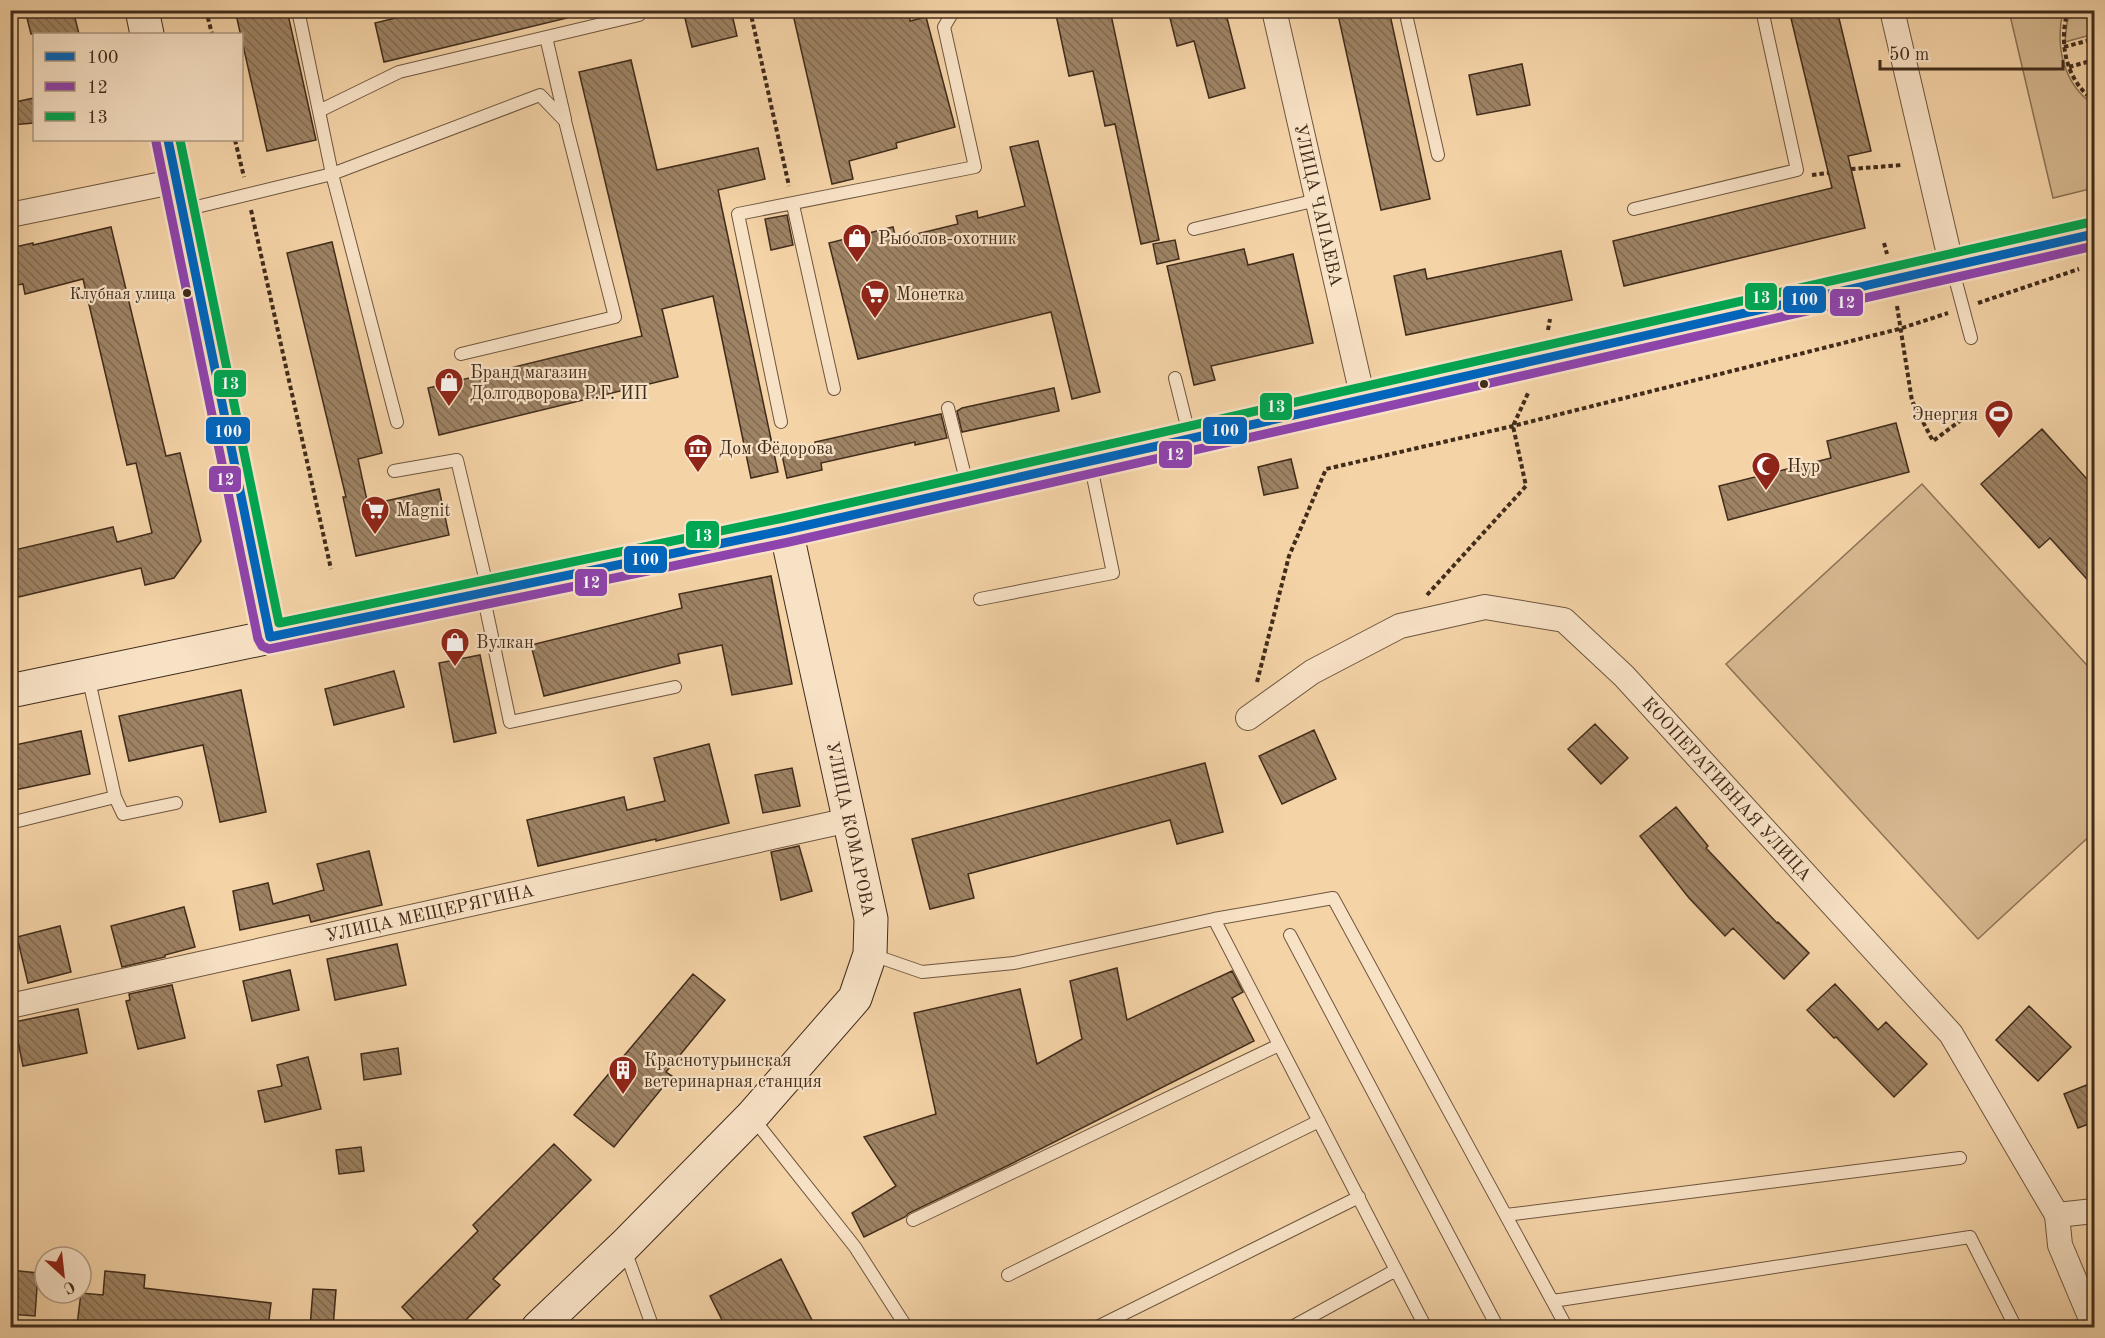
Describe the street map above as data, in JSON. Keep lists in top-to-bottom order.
{
  "streets": {
    "main road": ["УЛИЦА КОМАРОВА"],
    "street": ["УЛИЦА ЧАПАЕВА", "КООПЕРАТИВНАЯ УЛИЦА", "УЛИЦА МЕЩЕРЯГИНА"]
  },
  "crossings": [
    ["УЛИЦА КОМАРОВА", "УЛИЦА МЕЩЕРЯГИНА"]
  ],
  "places": {
    "shop": ["Рыболов-охотник", "Бранд магазин Долгодворова Р.Г. ИП", "Вулкан"],
    "other": ["Клубная улица"],
    "supermarket": ["Монетка", "Magnit"],
    "sports": ["Энергия"],
    "museum": ["Дом Фёдорова"],
    "mosque": ["Нур"],
    "building": ["Краснотурьинская ветеринарная станция"]
  },
  "lines": ["transit line 100", "transit line 13", "transit line 12"],
  "legend": ["100", "12", "13"],
  "scale_bar": "50 m",
  "north": "bottom right"
}
